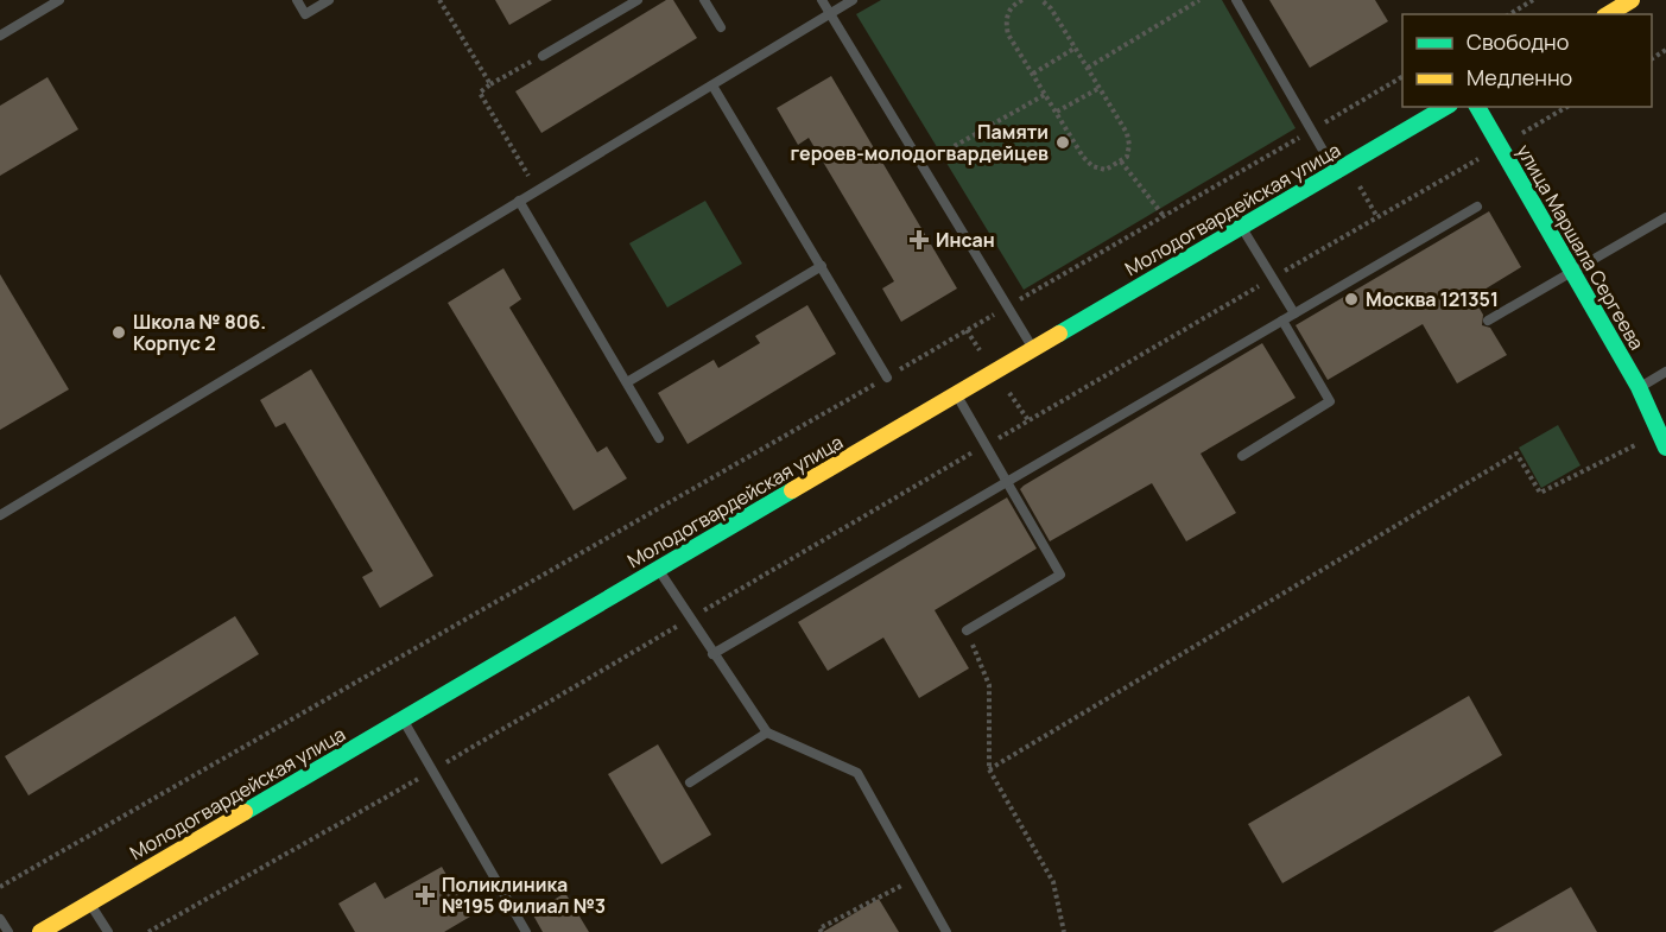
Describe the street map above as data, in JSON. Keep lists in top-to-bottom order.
{
  "streets": {
    "street": ["Молодогвардейская улица", "улица Маршала Сергеева"]
  },
  "places": {
    "other": ["Памяти героев-молодогвардейцев", "Москва 121351", "Школа № 806. Корпус 2"],
    "health": ["Инсан", "Поликлиника №195 Филиал №3"]
  },
  "legend": ["Свободно", "Медленно"]
}
